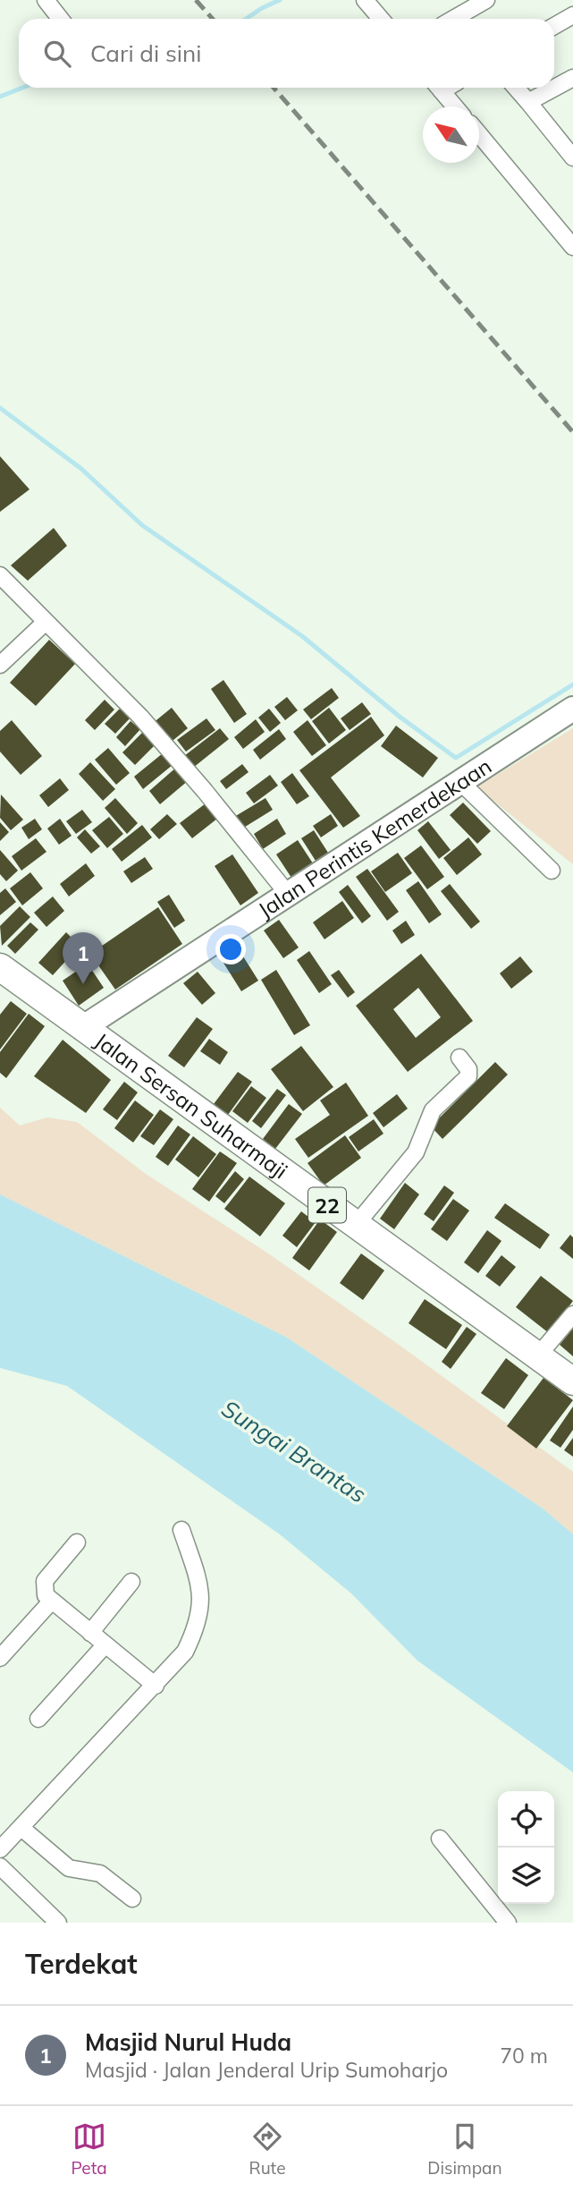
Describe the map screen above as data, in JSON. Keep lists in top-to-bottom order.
{
  "streets": {
    "highway": ["Jalan Sersan Suharmaji", "22"],
    "main road": ["Jalan Perintis Kemerdekaan"]
  },
  "crossings": [
    ["Jalan Perintis Kemerdekaan", "Jalan Sersan Suharmaji"],
    ["Jalan Perintis Kemerdekaan", "22"],
    ["Jalan Sersan Suharmaji", "22"]
  ],
  "water": ["Sungai Brantas"],
  "north": "top left",
  "page": {
    "search": "Cari di sini",
    "pins": "1",
    "heading": "Terdekat",
    "list": [
      {
        "mark": "1",
        "name": "Masjid Nurul Huda",
        "note": "Masjid · Jalan Jenderal Urip Sumoharjo",
        "value": "70 m"
      }
    ],
    "nav": ["Peta", "Rute", "Disimpan"]
  }
}
